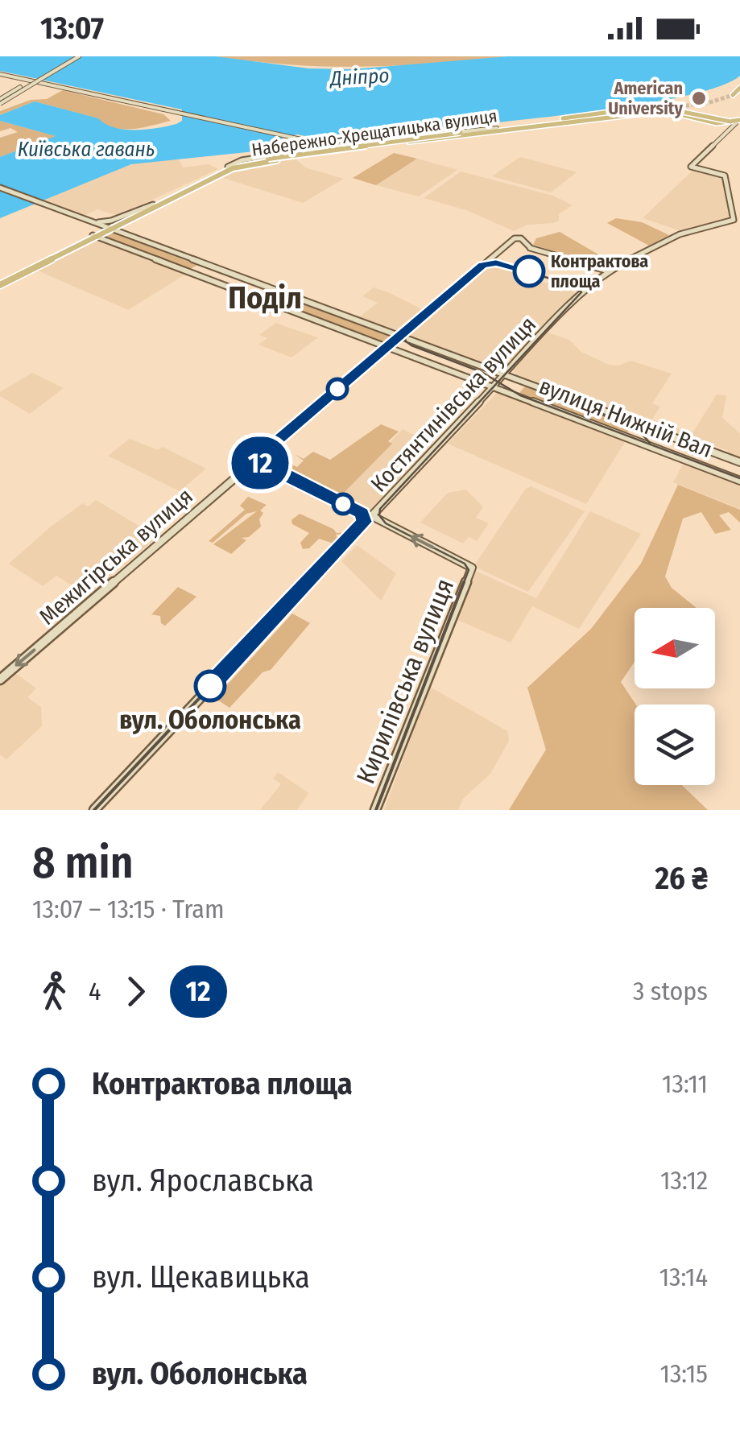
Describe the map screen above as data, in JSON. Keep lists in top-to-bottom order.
{
  "streets": {
    "main road": [
      "Набережно-Хрещатицька вулиця",
      "Костянтинівська вулиця",
      "вулиця Нижній Вал",
      "Межигірська вулиця",
      "Кирилівська вулиця"
    ]
  },
  "crossings": [
    ["Набережно-Хрещатицька вулиця", "вулиця Нижній Вал"],
    ["Костянтинівська вулиця", "вулиця Нижній Вал"],
    ["Костянтинівська вулиця", "Межигірська вулиця"],
    ["Костянтинівська вулиця", "Кирилівська вулиця"],
    ["вулиця Нижній Вал", "Межигірська вулиця"]
  ],
  "one_way": ["Межигірська вулиця"],
  "districts": ["Поділ"],
  "water": ["Дніпро", "Київська гавань"],
  "places": ["American University", "Контрактова площа", "вул. Оболонська"],
  "lines": ["tram line 12"],
  "north": "left",
  "page": {
    "status": "13:07",
    "on_map": "12",
    "heading": ["8 min", "13:07 – 13:15 · Tram", "26 ₴"],
    "legs": ["4", "12", "3 stops"],
    "list": [
      {
        "name": "Контрактова площа",
        "value": "13:11"
      },
      {
        "name": "вул. Ярославська",
        "value": "13:12"
      },
      {
        "name": "вул. Щекавицька",
        "value": "13:14"
      },
      {
        "name": "вул. Оболонська",
        "value": "13:15"
      }
    ]
  }
}
